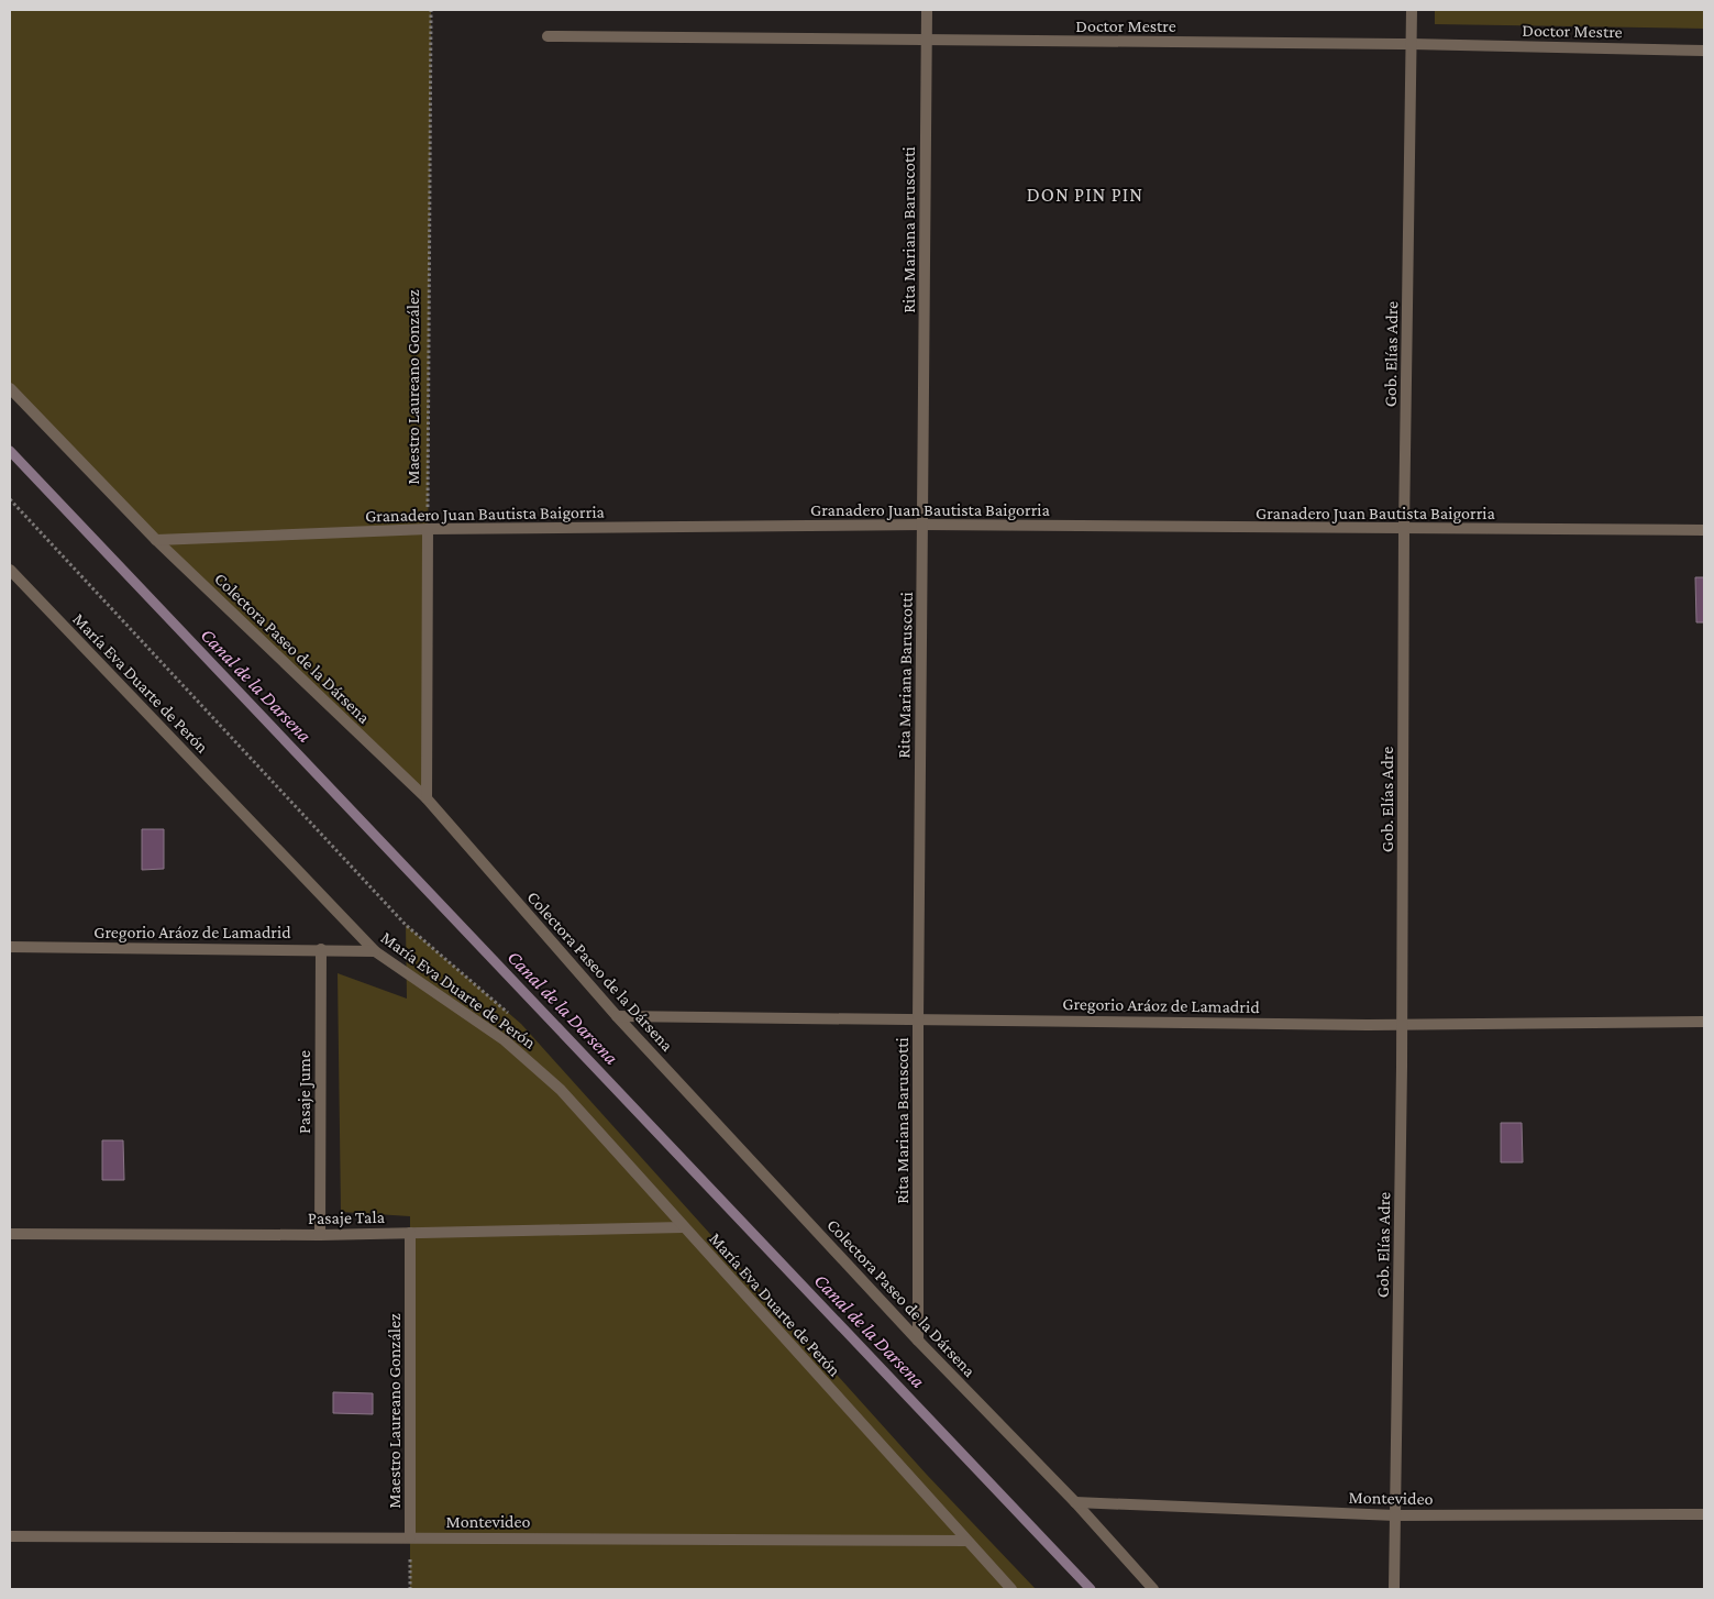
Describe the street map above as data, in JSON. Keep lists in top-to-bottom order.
{
  "streets": {
    "street": [
      "Doctor Mestre",
      "Rita Mariana Baruscotti",
      "Gob. Elías Adre",
      "Maestro Laureano González",
      "Granadero Juan Bautista Baigorria",
      "Colectora Paseo de la Dársena",
      "María Eva Duarte de Perón",
      "Gregorio Aráoz de Lamadrid",
      "Pasaje Jume",
      "Pasaje Tala",
      "Montevideo"
    ]
  },
  "crossings": [
    ["Doctor Mestre", "Rita Mariana Baruscotti"],
    ["Doctor Mestre", "Gob. Elías Adre"],
    ["Rita Mariana Baruscotti", "Granadero Juan Bautista Baigorria"],
    ["Rita Mariana Baruscotti", "Colectora Paseo de la Dársena"],
    ["Rita Mariana Baruscotti", "Gregorio Aráoz de Lamadrid"],
    ["Gob. Elías Adre", "Granadero Juan Bautista Baigorria"],
    ["Gob. Elías Adre", "Gregorio Aráoz de Lamadrid"],
    ["Gob. Elías Adre", "Montevideo"],
    ["Maestro Laureano González", "Granadero Juan Bautista Baigorria"],
    ["Maestro Laureano González", "Pasaje Tala"],
    ["Maestro Laureano González", "Montevideo"],
    ["Granadero Juan Bautista Baigorria", "Colectora Paseo de la Dársena"],
    ["Colectora Paseo de la Dársena", "Gregorio Aráoz de Lamadrid"],
    ["Colectora Paseo de la Dársena", "Montevideo"],
    ["María Eva Duarte de Perón", "Gregorio Aráoz de Lamadrid"],
    ["María Eva Duarte de Perón", "Pasaje Tala"],
    ["María Eva Duarte de Perón", "Montevideo"],
    ["Gregorio Aráoz de Lamadrid", "Pasaje Jume"],
    ["Pasaje Jume", "Pasaje Tala"]
  ],
  "districts": ["DON PIN PIN"],
  "water": ["Canal de la Darsena"]
}
